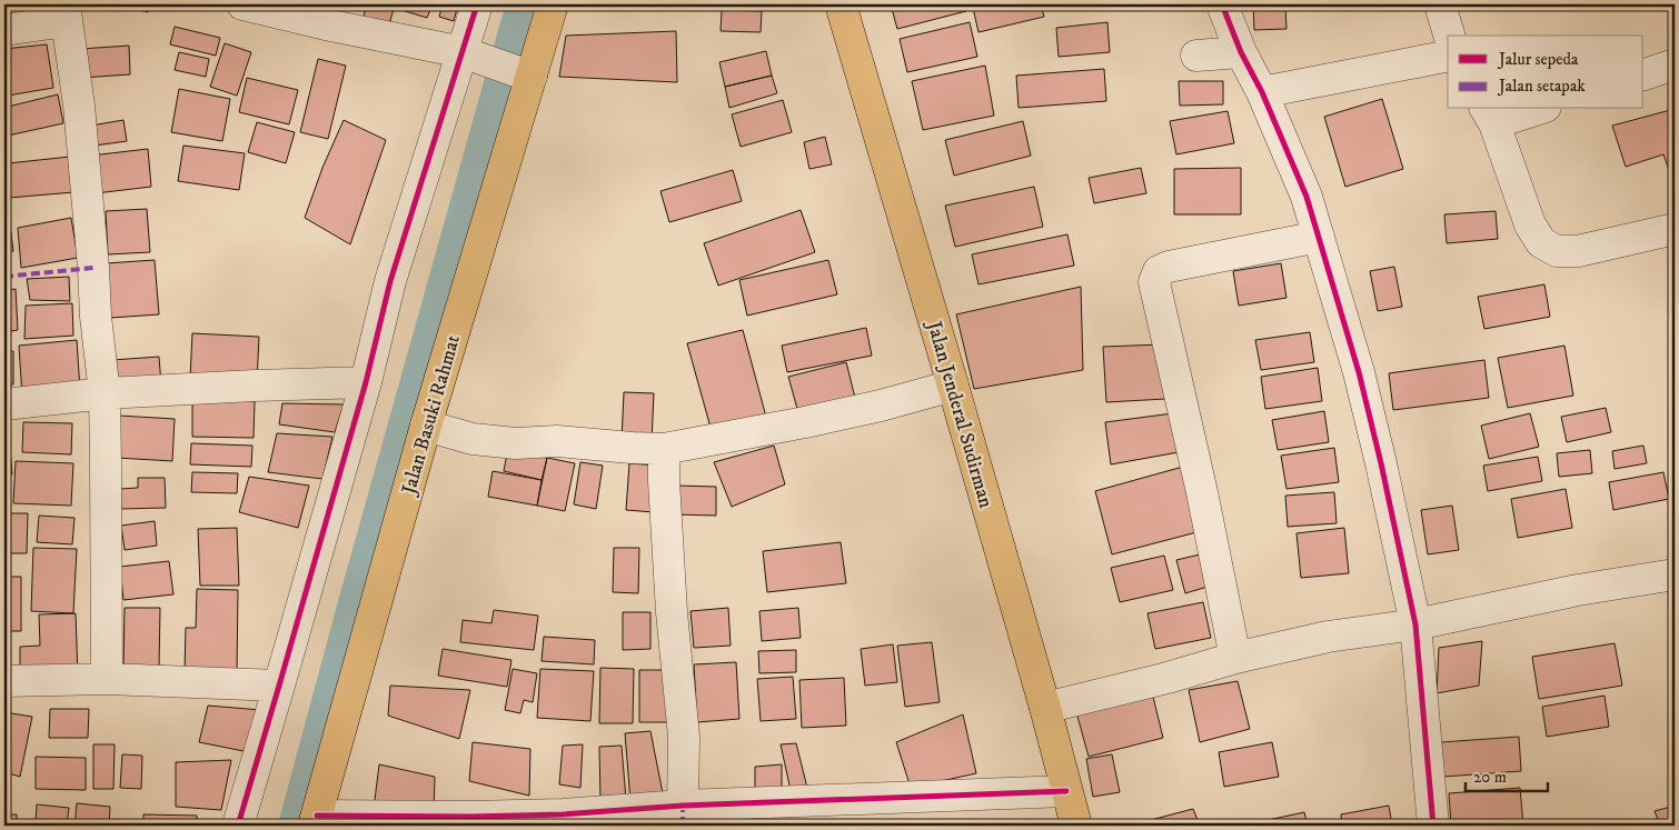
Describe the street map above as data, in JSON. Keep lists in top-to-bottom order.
{
  "streets": {
    "main road": ["Jalan Basuki Rahmat", "Jalan Jenderal Sudirman"]
  },
  "legend": ["Jalur sepeda", "Jalan setapak"],
  "scale_bar": "20 m"
}
